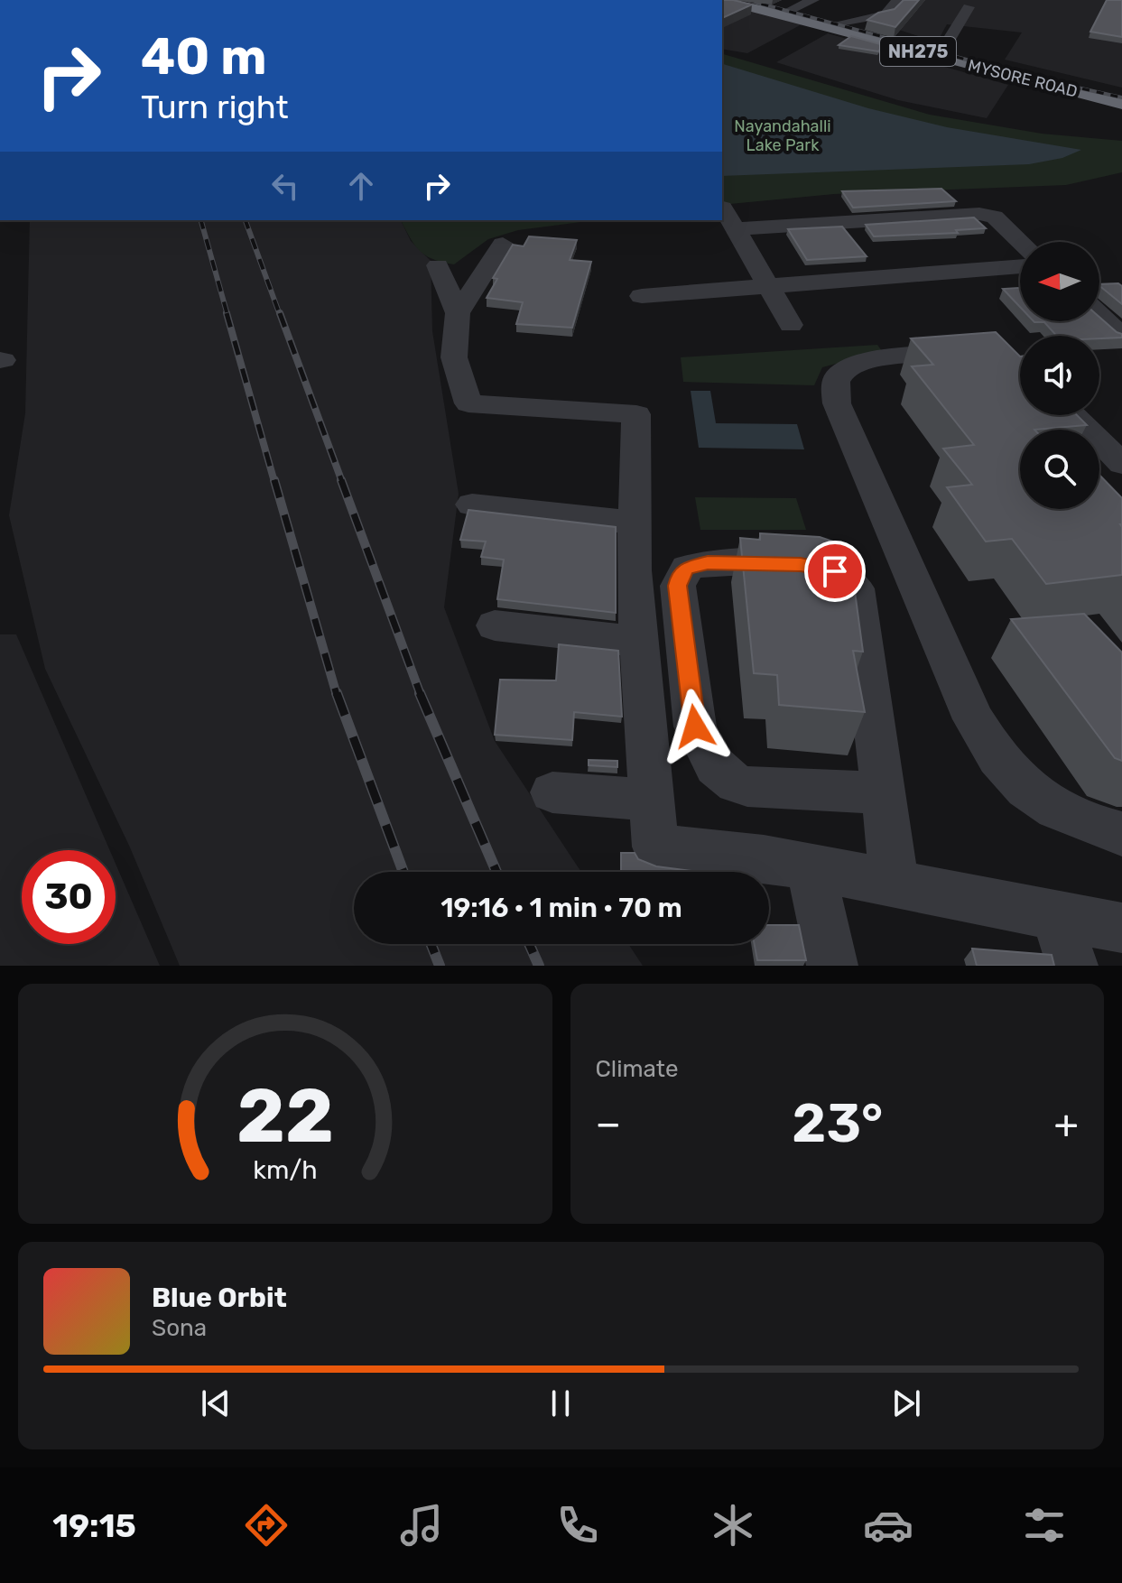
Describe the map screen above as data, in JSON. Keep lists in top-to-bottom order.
{
  "streets": {
    "highway": ["NH275", "MYSORE ROAD"]
  },
  "parks": ["Nayandahalli Lake Park"],
  "north": "left",
  "page": {
    "turn": ["40 m", "Turn right"],
    "limit": "30",
    "trip": "19:16 · 1 min · 70 m",
    "tile": "Climate",
    "heat": ["−", "23°", "+"],
    "song": ["Blue Orbit", "Sona"],
    "tabs": "19:15",
    "gauge": ["22", "km/h"]
  }
}
